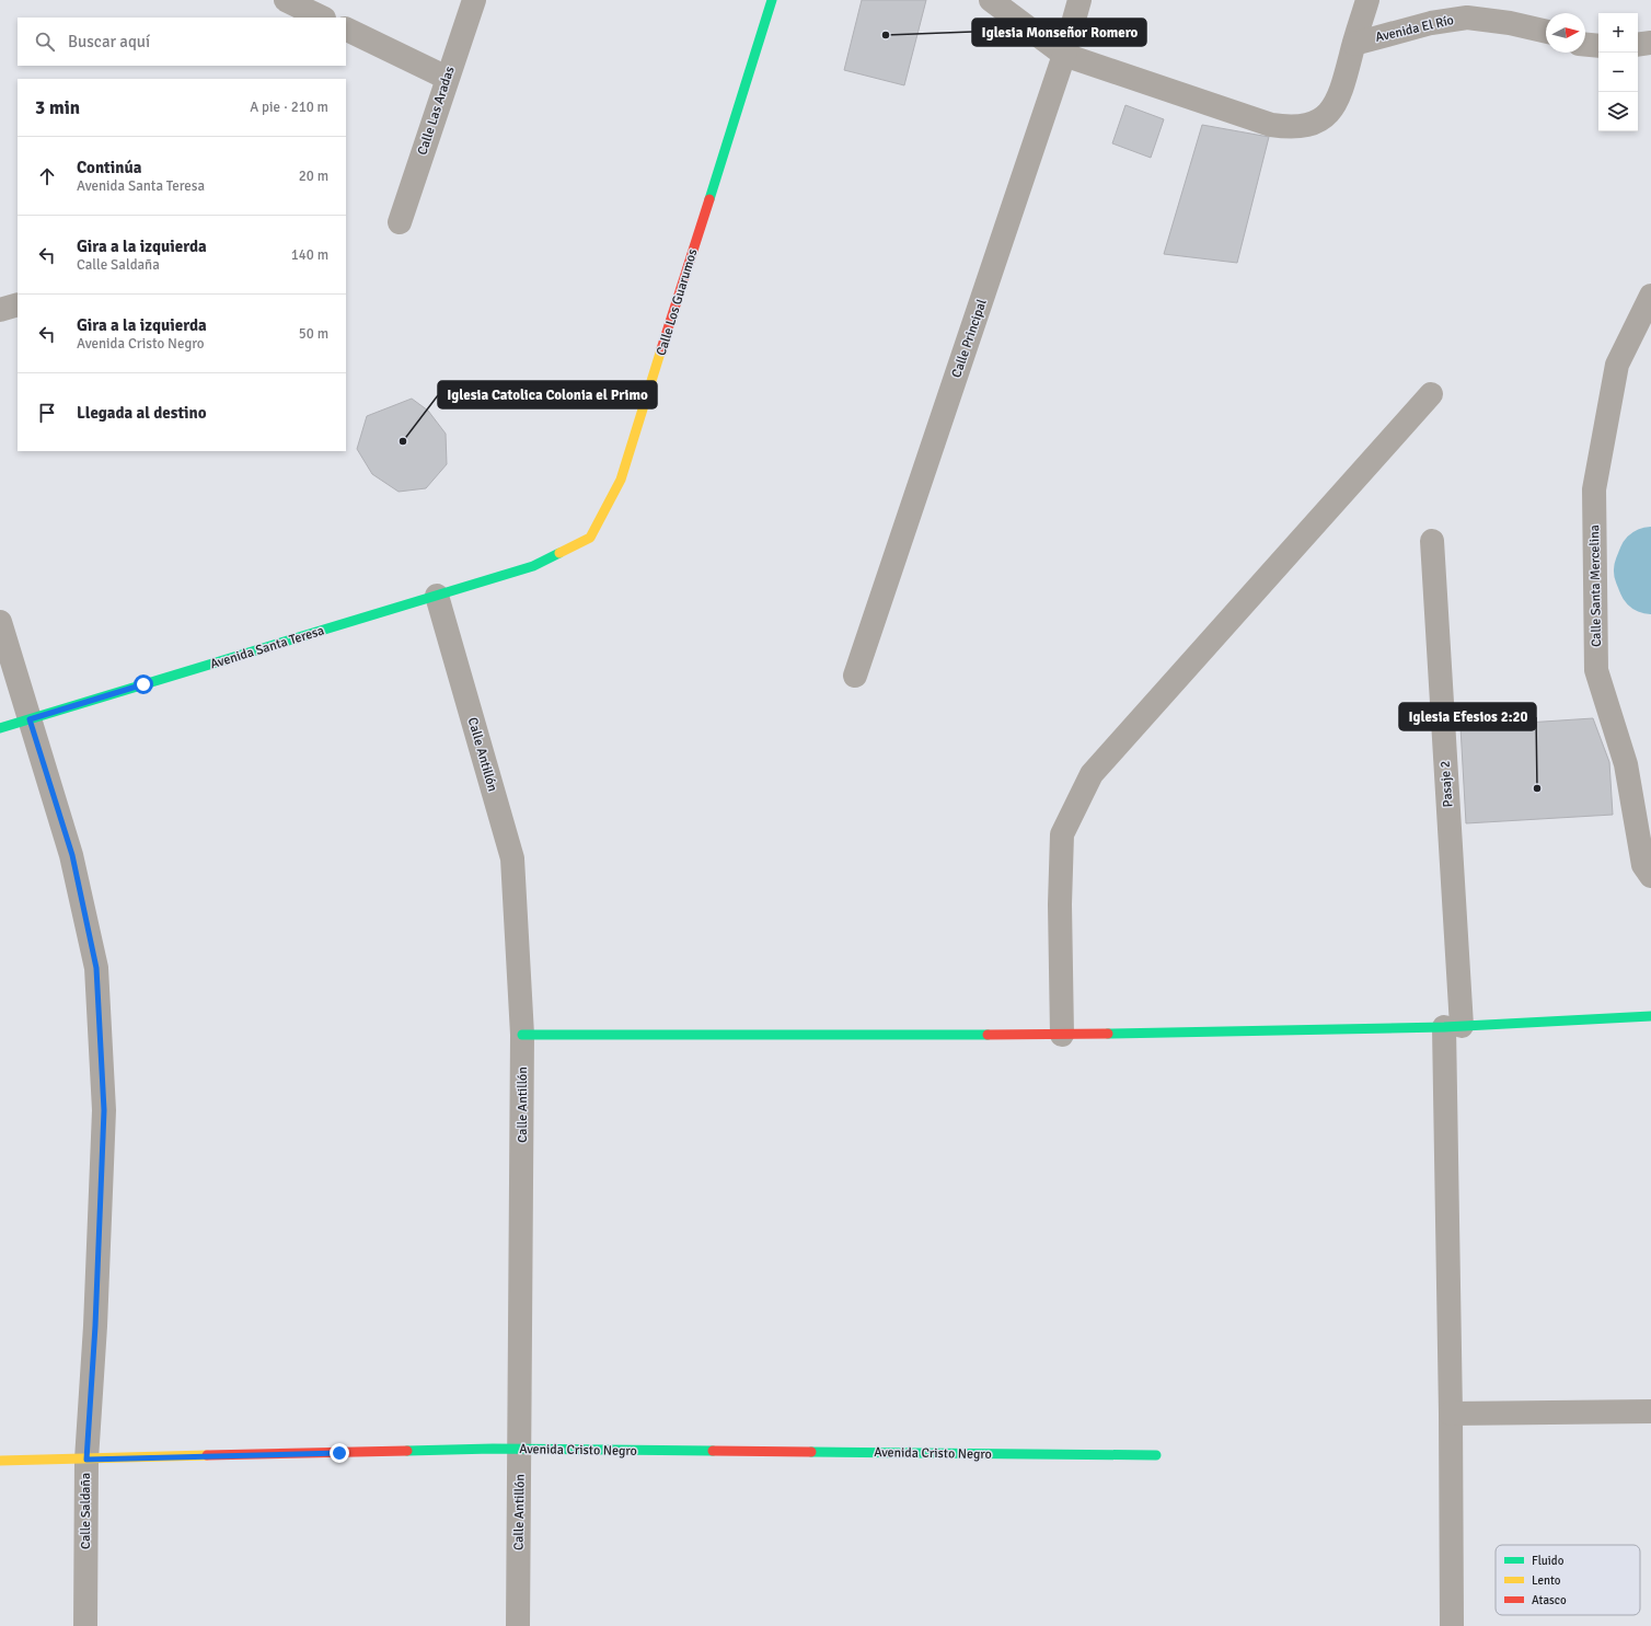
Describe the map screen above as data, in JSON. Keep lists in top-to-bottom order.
{
  "streets": {
    "street": [
      "Avenida El Río",
      "Calle Las Aradas",
      "Calle Los Guarumos",
      "Calle Principal",
      "Calle Santa Mercelina",
      "Avenida Santa Teresa",
      "Calle Antillón",
      "Pasaje 2",
      "Avenida Cristo Negro",
      "Calle Saldaña"
    ]
  },
  "crossings": [
    ["Calle Los Guarumos", "Avenida Santa Teresa"],
    ["Avenida Santa Teresa", "Calle Antillón"],
    ["Avenida Santa Teresa", "Calle Saldaña"],
    ["Calle Antillón", "Avenida Cristo Negro"],
    ["Avenida Cristo Negro", "Calle Saldaña"]
  ],
  "places": ["Iglesia Monseñor Romero", "Iglesia Catolica Colonia el Primo", "Iglesia Efesios 2:20"],
  "legend": ["Fluido", "Lento", "Atasco"],
  "north": "right",
  "page": {
    "map_buttons": ["+", "−"],
    "search": "Buscar aquí",
    "heading": ["3 min", "A pie · 210 m"],
    "list": [
      ["Continúa", "Avenida Santa Teresa", "20 m"],
      ["Gira a la izquierda", "Calle Saldaña", "140 m"],
      ["Gira a la izquierda", "Avenida Cristo Negro", "50 m"],
      "Llegada al destino"
    ]
  }
}
